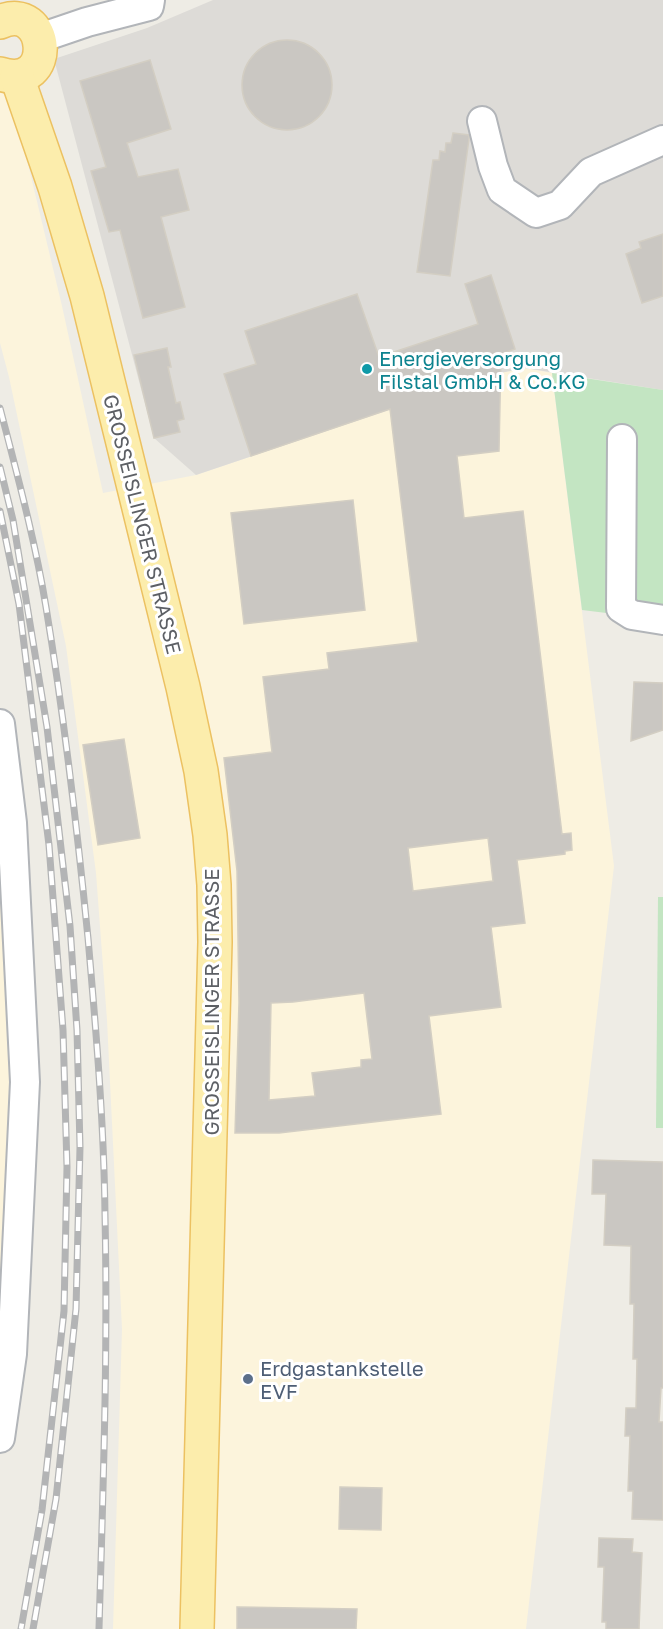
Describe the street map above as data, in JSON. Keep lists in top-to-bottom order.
{
  "streets": {
    "main road": ["GROSSEISLINGER STRASSE"]
  },
  "places": ["Energieversorgung Filstal GmbH & Co.KG", "Erdgastankstelle EVF"]
}
